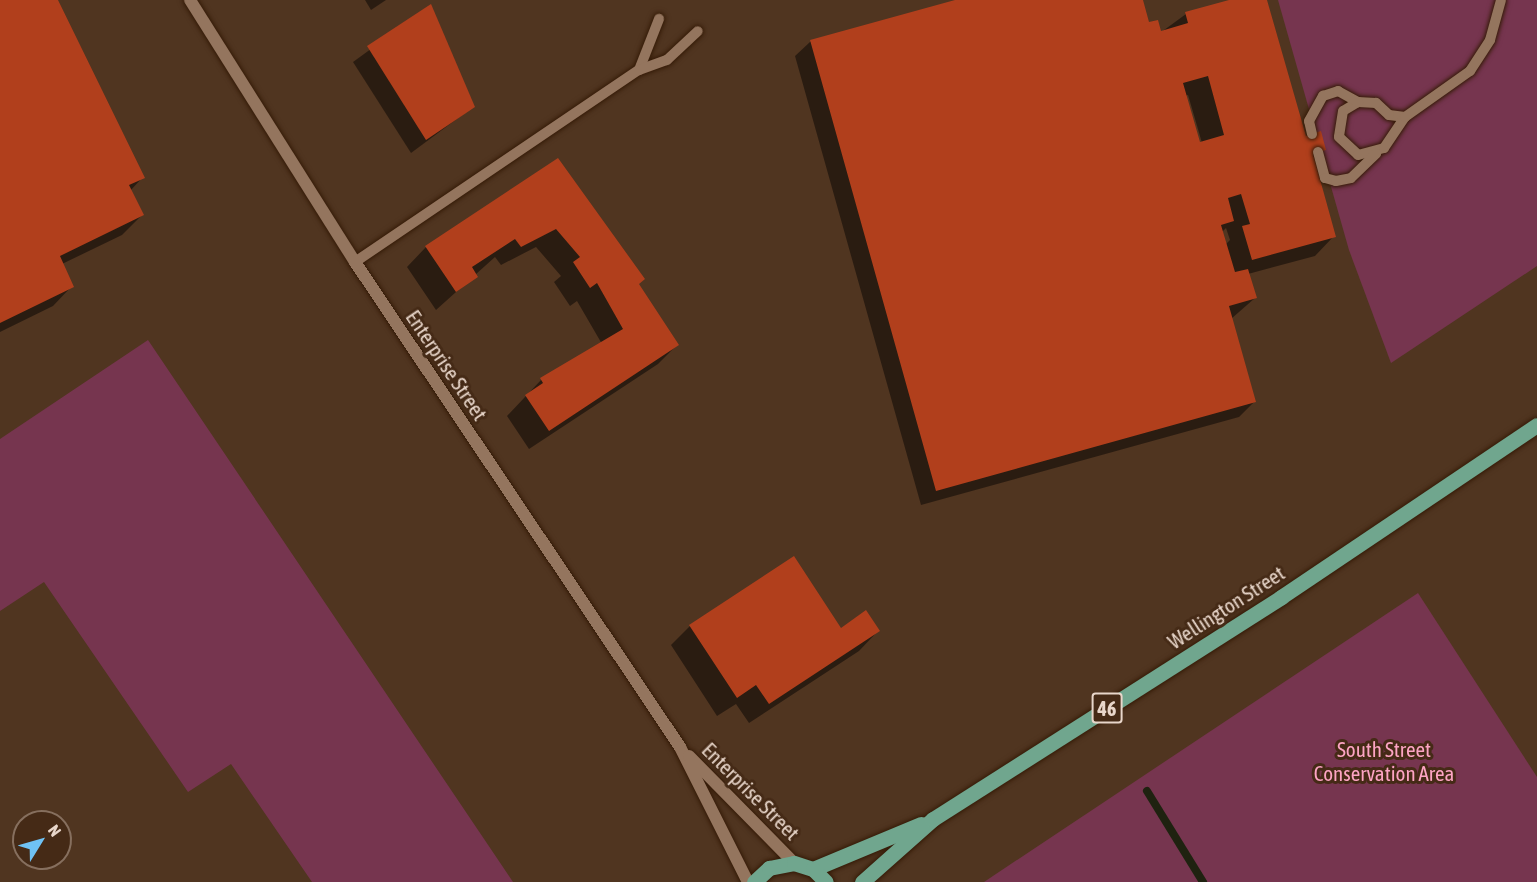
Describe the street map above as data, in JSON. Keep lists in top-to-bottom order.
{
  "streets": {
    "main road": ["Wellington Street", "46"],
    "street": ["Enterprise Street"]
  },
  "parks": ["South Street Conservation Area"],
  "north": "top right"
}
